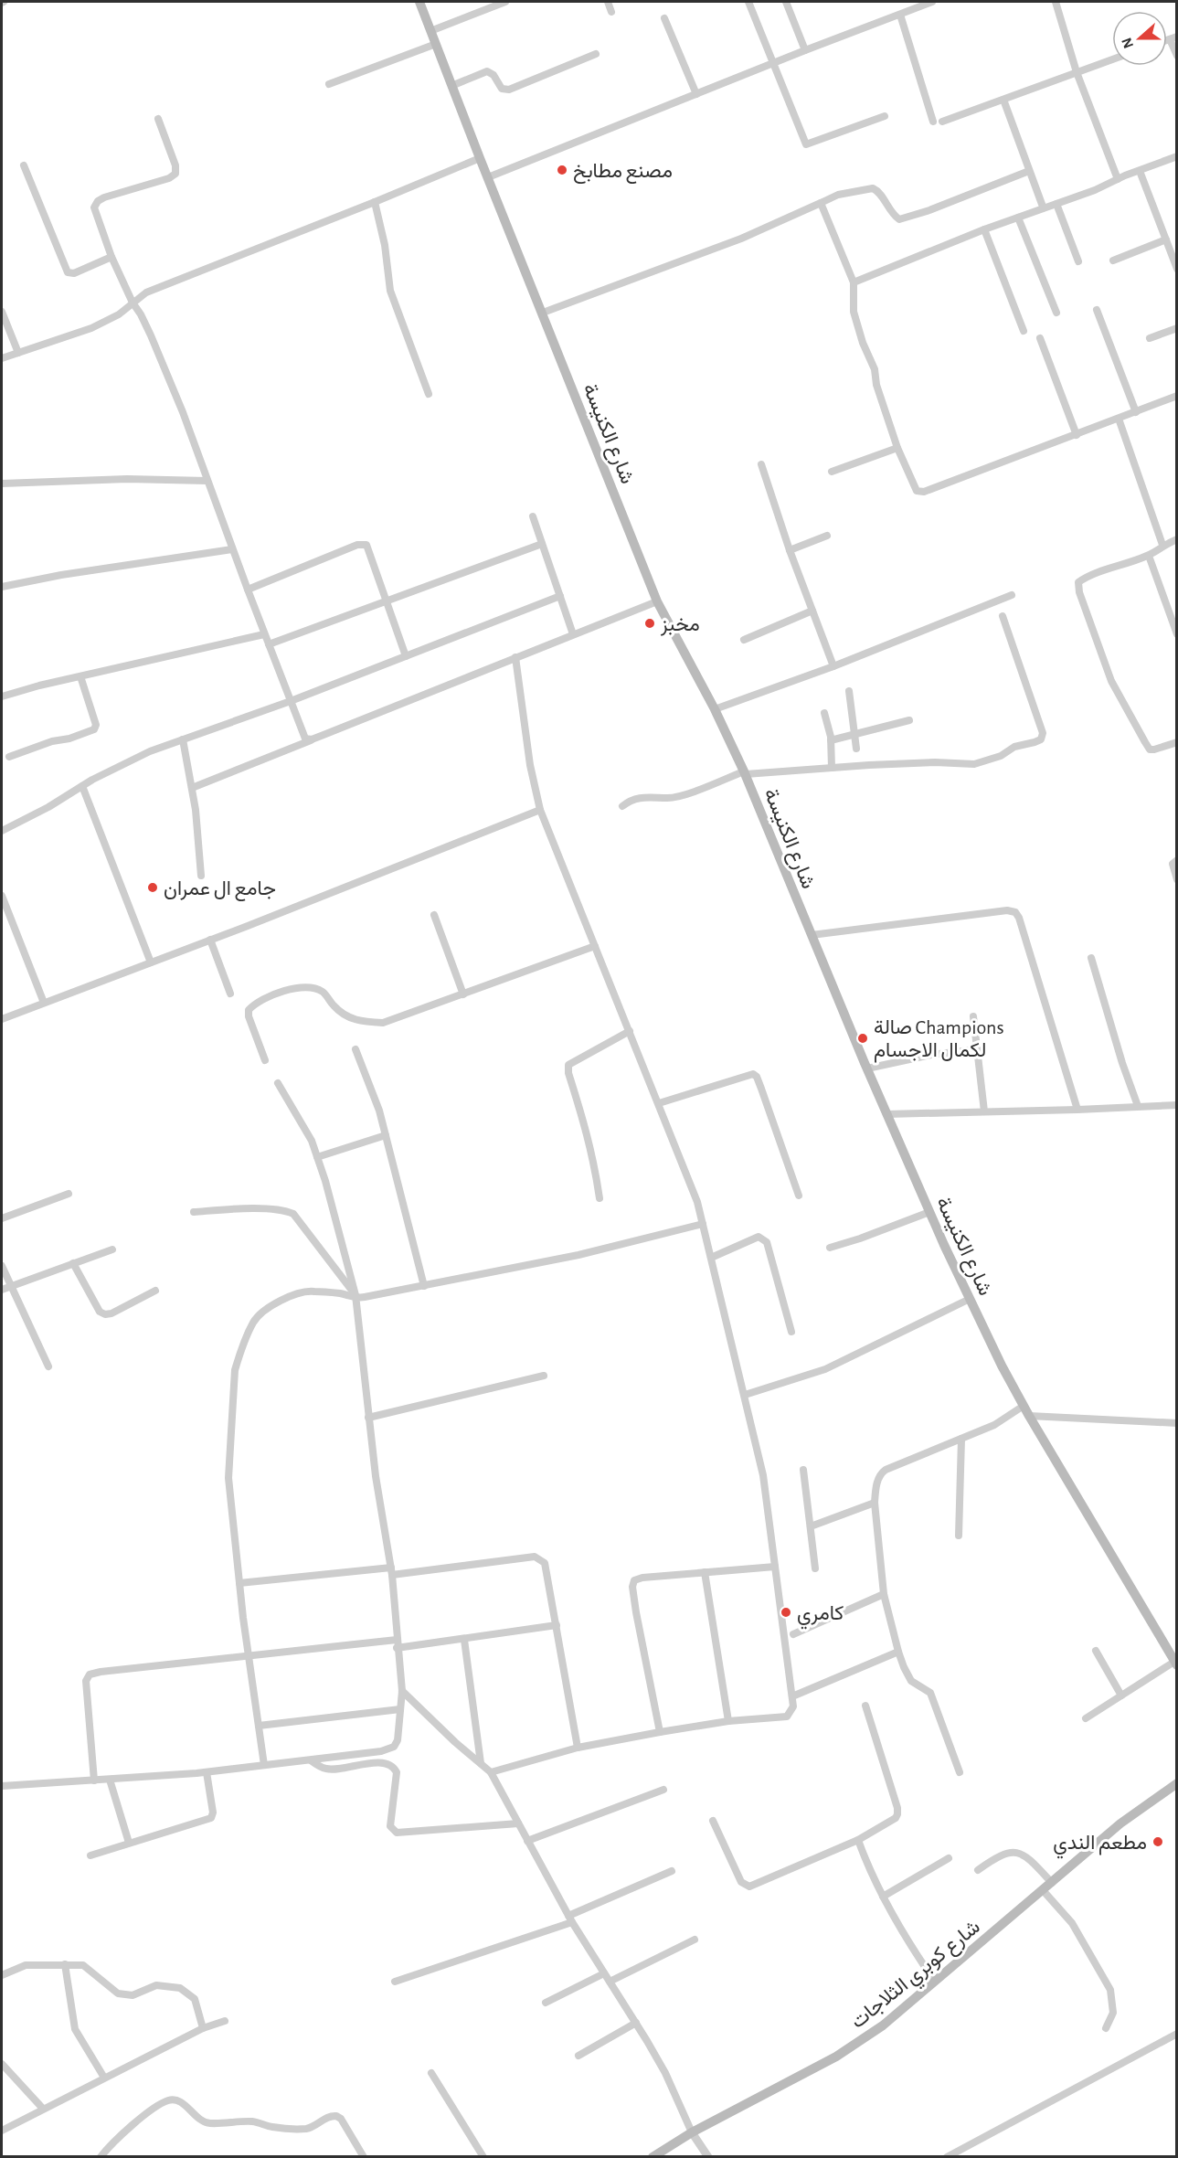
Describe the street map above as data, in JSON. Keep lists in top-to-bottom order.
{
  "streets": {
    "main road": ["شارع الكنيسة", "شارع كوبري الثلاجات"]
  },
  "places": [
    "مصنع مطابخ",
    "مخبز",
    "جامع ال عمران",
    "صالة Champions لكمال الاجسام",
    "كامري",
    "مطعم الندي"
  ],
  "north": "left"
}
